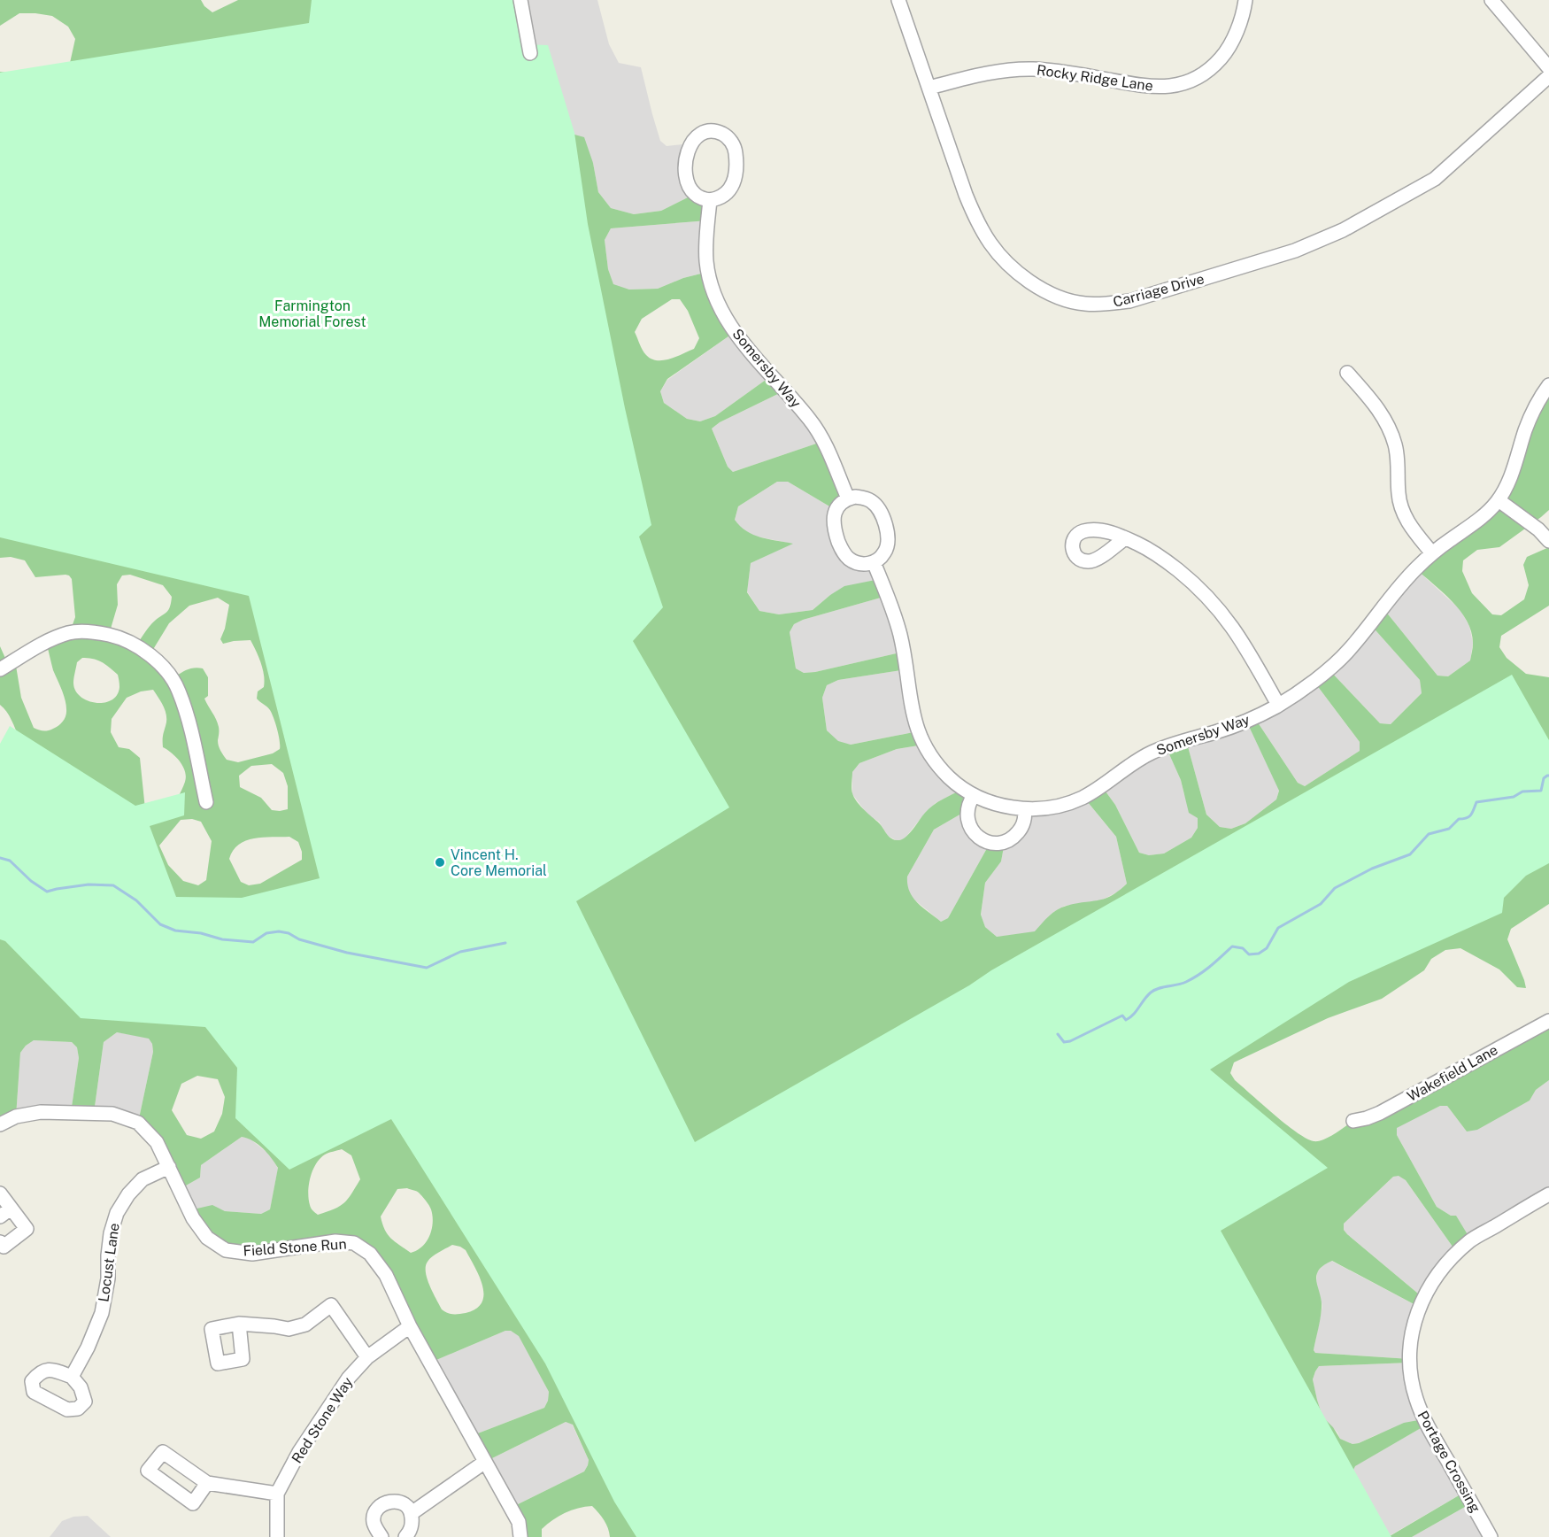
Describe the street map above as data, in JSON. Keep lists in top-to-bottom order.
{
  "streets": {
    "street": [
      "Rocky Ridge Lane",
      "Carriage Drive",
      "Somersby Way",
      "Wakefield Lane",
      "Field Stone Run",
      "Locust Lane",
      "Red Stone Way",
      "Portage Crossing"
    ]
  },
  "crossings": [
    ["Rocky Ridge Lane", "Carriage Drive"],
    ["Field Stone Run", "Locust Lane"],
    ["Field Stone Run", "Red Stone Way"]
  ],
  "parks": ["Farmington Memorial Forest"],
  "places": ["Vincent H. Core Memorial"]
}
